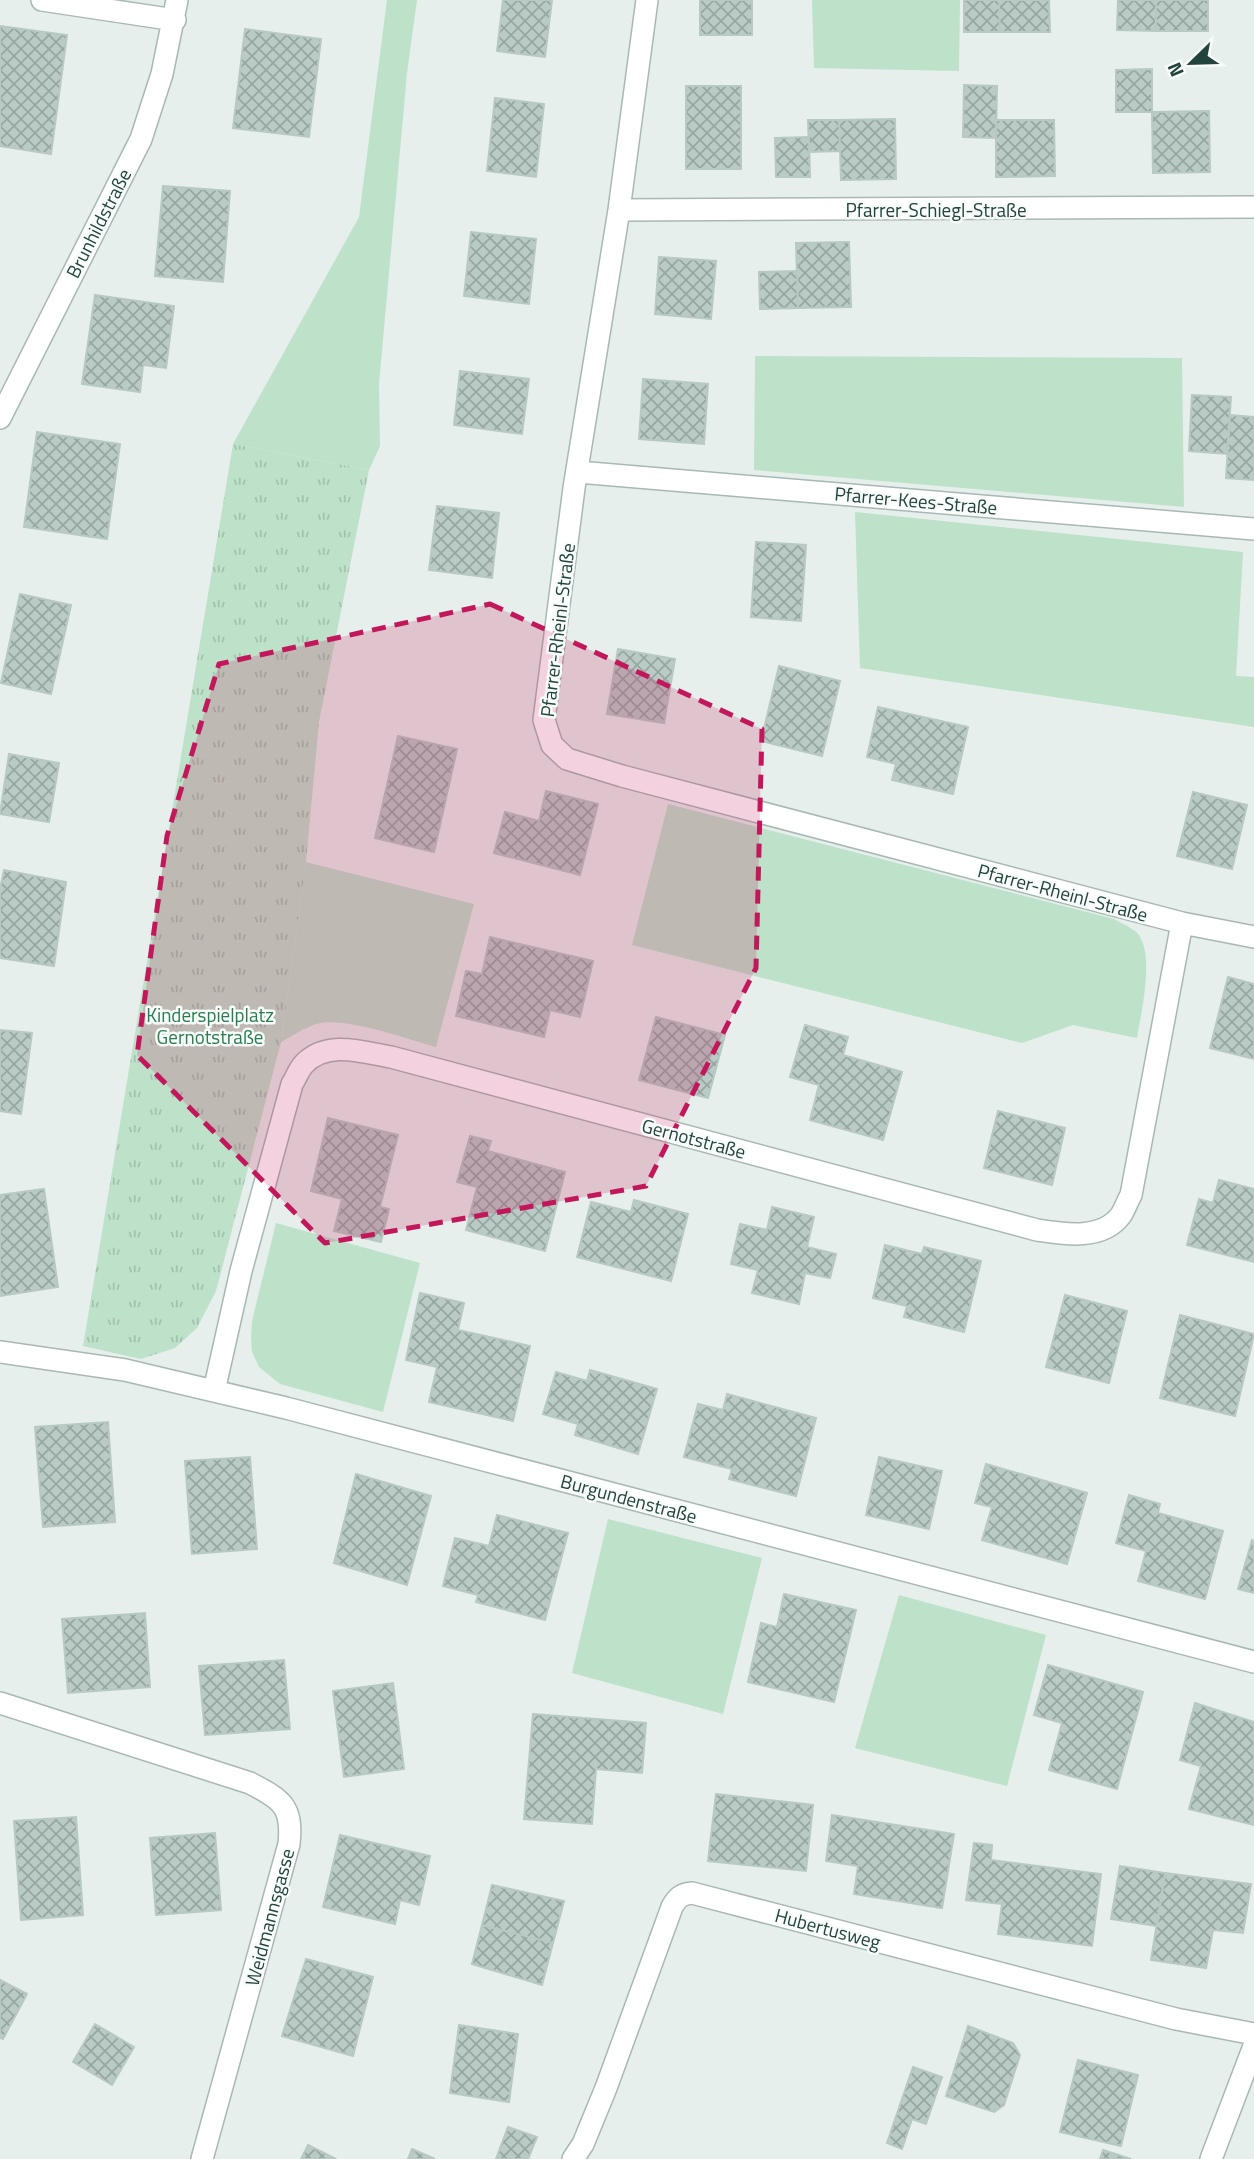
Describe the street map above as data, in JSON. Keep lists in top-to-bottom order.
{
  "streets": {
    "street": [
      "Pfarrer-Schiegl-Straße",
      "Brunhildstraße",
      "Pfarrer-Kees-Straße",
      "Pfarrer-Rheinl-Straße",
      "Gernotstraße",
      "Burgundenstraße",
      "Weidmannsgasse",
      "Hubertusweg"
    ]
  },
  "crossings": [
    ["Pfarrer-Schiegl-Straße", "Pfarrer-Rheinl-Straße"],
    ["Pfarrer-Kees-Straße", "Pfarrer-Rheinl-Straße"],
    ["Pfarrer-Rheinl-Straße", "Gernotstraße"],
    ["Gernotstraße", "Burgundenstraße"]
  ],
  "parks": ["Kinderspielplatz Gernotstraße"],
  "north": "bottom left"
}
